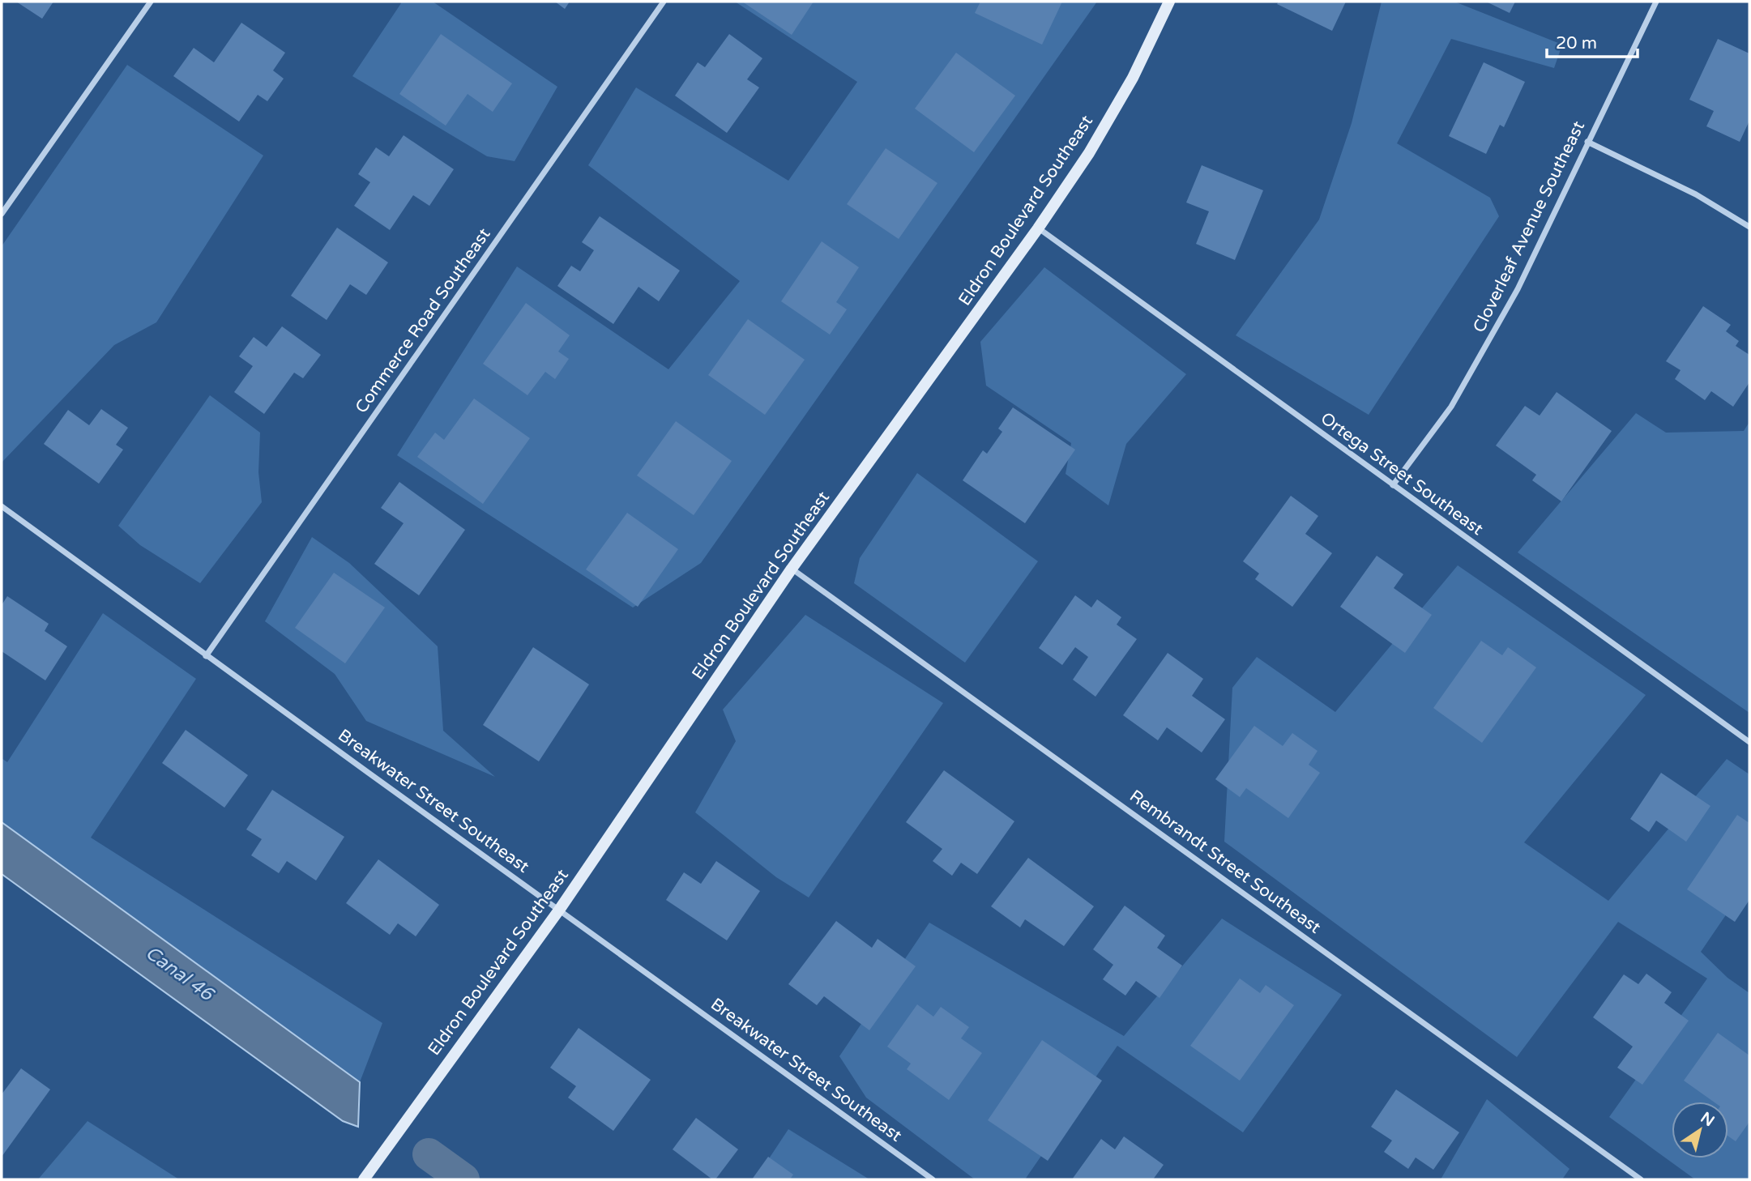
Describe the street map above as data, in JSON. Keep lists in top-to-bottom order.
{
  "streets": {
    "street": [
      "Eldron Boulevard Southeast",
      "Cloverleaf Avenue Southeast",
      "Commerce Road Southeast",
      "Ortega Street Southeast",
      "Breakwater Street Southeast",
      "Rembrandt Street Southeast"
    ]
  },
  "crossings": [
    ["Eldron Boulevard Southeast", "Ortega Street Southeast"],
    ["Eldron Boulevard Southeast", "Breakwater Street Southeast"],
    ["Eldron Boulevard Southeast", "Rembrandt Street Southeast"],
    ["Cloverleaf Avenue Southeast", "Ortega Street Southeast"],
    ["Commerce Road Southeast", "Breakwater Street Southeast"]
  ],
  "water": ["Canal 46"],
  "scale_bar": "20 m",
  "north": "top right"
}
